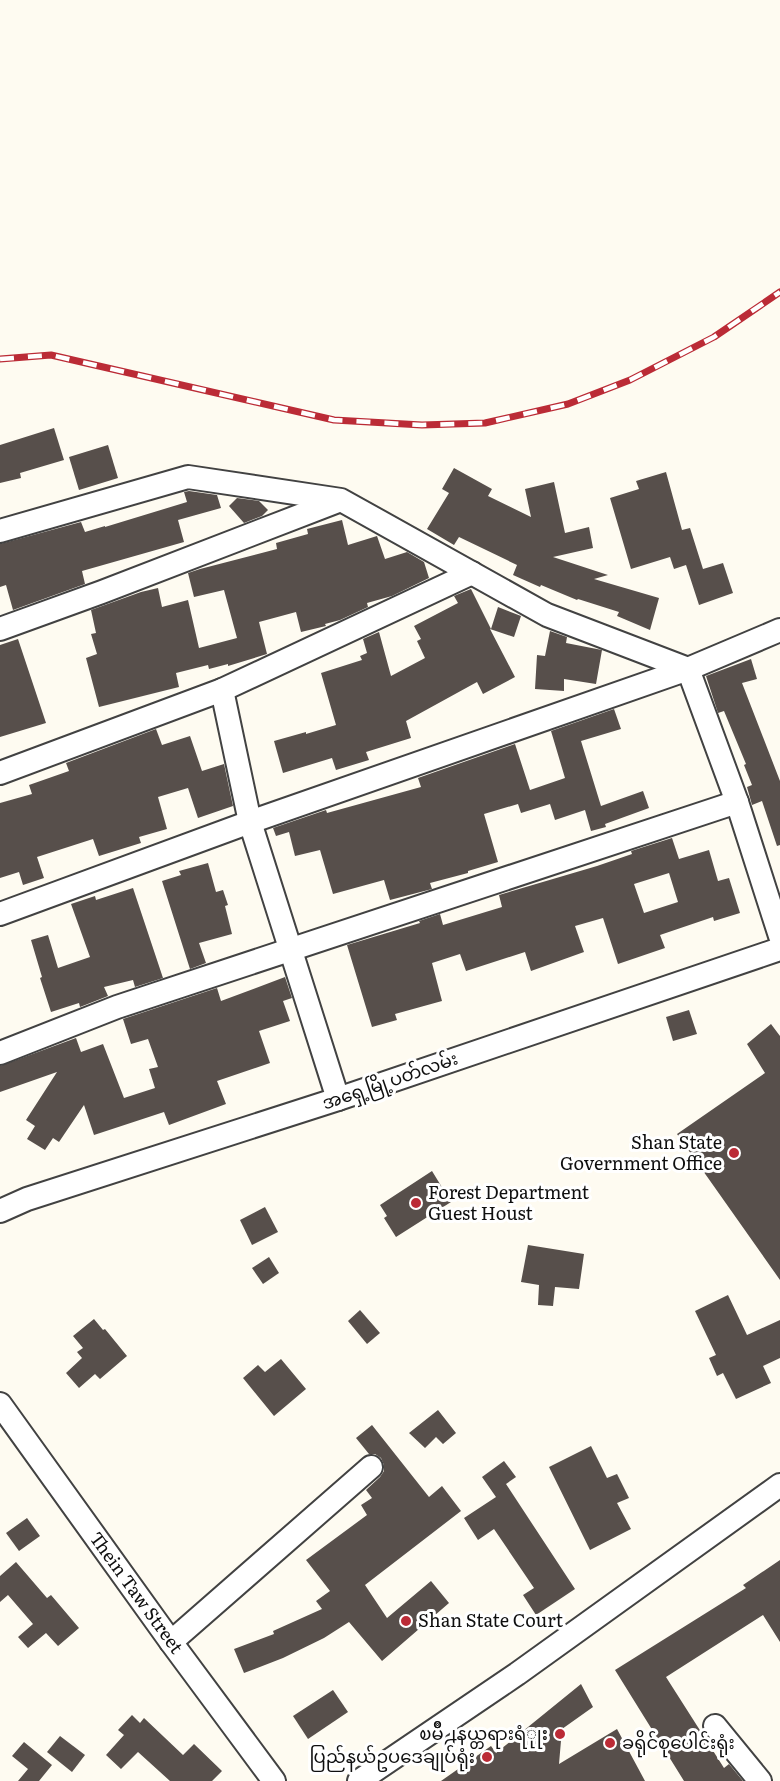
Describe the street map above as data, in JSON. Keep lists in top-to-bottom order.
{
  "streets": {
    "street": ["အရှေ့မြို့ပတ်လမ်း", "Thein Taw Street"]
  },
  "places": [
    "Shan State Government Office",
    "Forest Department Guest Houst",
    "Shan State Court",
    "ၿမိဳ႕နယ္တရားရံုုး",
    "ခရိုင်စုပေါင်းရုံး",
    "ပြည်နယ်ဥပဒေချုပ်ရုံး"
  ]
}
